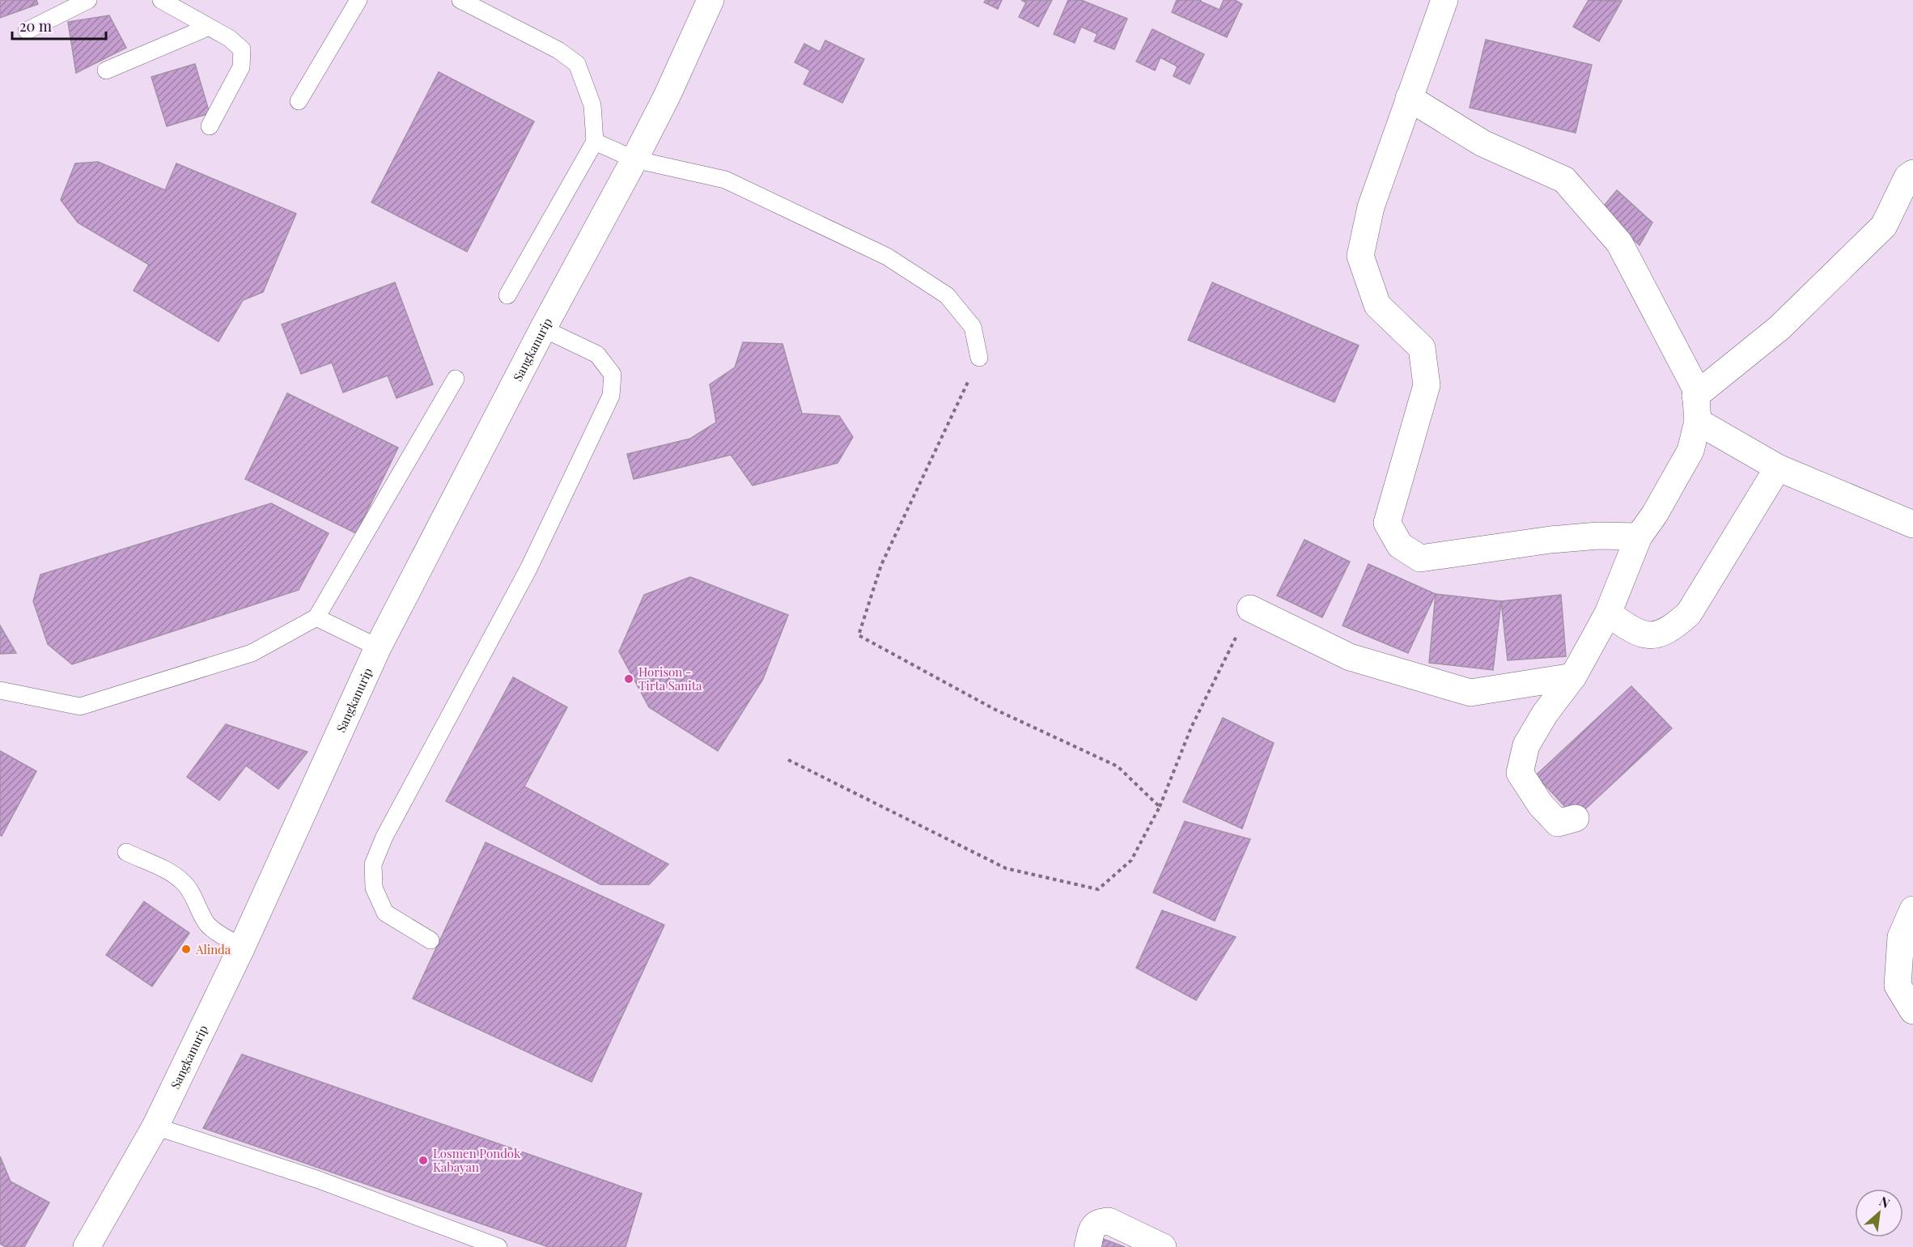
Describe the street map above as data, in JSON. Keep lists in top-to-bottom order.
{
  "streets": {
    "street": ["Sangkanurip"]
  },
  "places": ["Horison - Tirta Sanita", "Alinda", "Losmen Pondok Kabayan"],
  "scale_bar": "20 m",
  "north": "top right"
}
